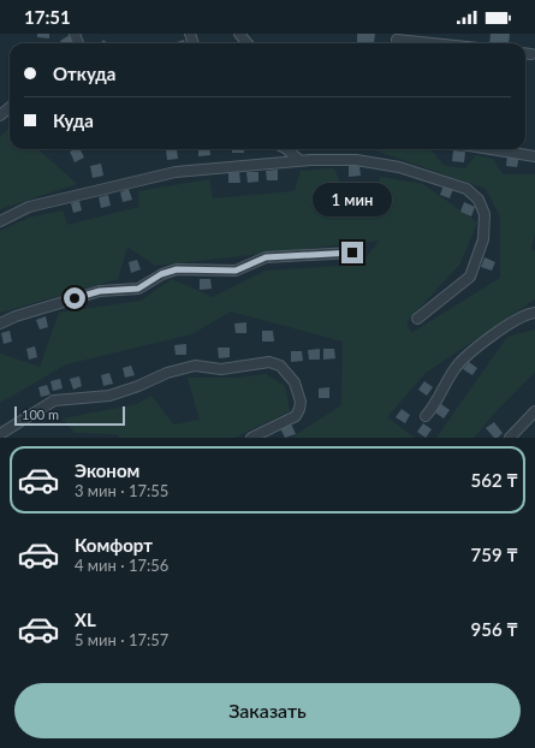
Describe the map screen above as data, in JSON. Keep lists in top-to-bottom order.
{
  "scale_bar": "100 m",
  "page": {
    "status": "17:51",
    "banner": ["Откуда", "Куда"],
    "bubble": "1 мин",
    "scale": "100 m",
    "list": [
      {
        "name": "Эконом",
        "note": "3 мин · 17:55",
        "value": "562 ₸"
      },
      {
        "name": "Комфорт",
        "note": "4 мин · 17:56",
        "value": "759 ₸"
      },
      {
        "name": "XL",
        "note": "5 мин · 17:57",
        "value": "956 ₸"
      }
    ],
    "buttons": "Заказать"
  }
}
